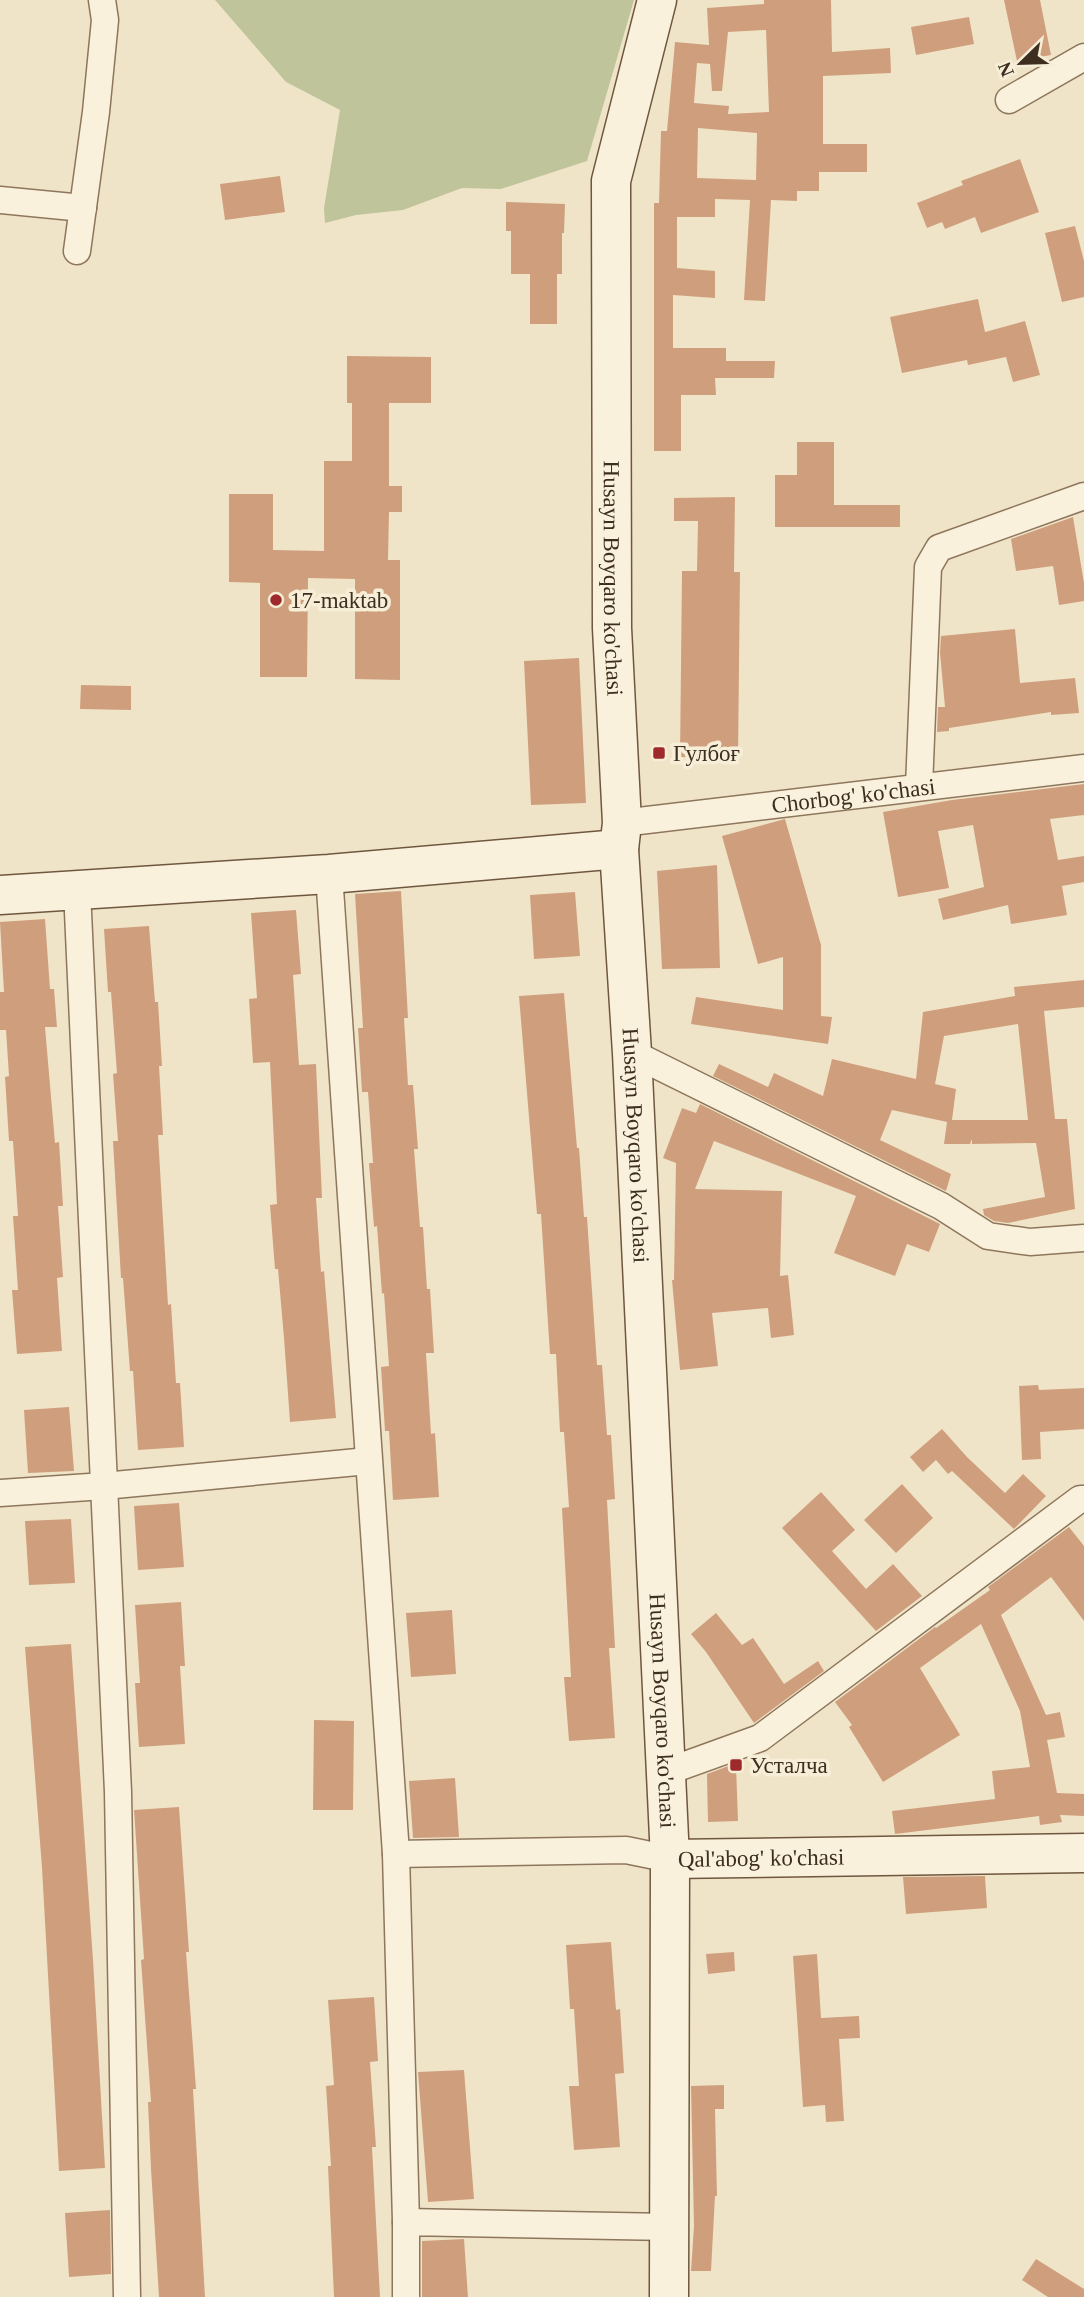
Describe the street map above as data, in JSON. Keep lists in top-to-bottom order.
{
  "streets": {
    "main road": ["Husayn Boyqaro ko'chasi", "Qal'abog' ko'chasi"],
    "street": ["Сhorbog' ko'chasi"]
  },
  "crossings": [
    ["Husayn Boyqaro ko'chasi", "Сhorbog' ko'chasi"],
    ["Husayn Boyqaro ko'chasi", "Qal'abog' ko'chasi"]
  ],
  "places": {
    "other": ["17-maktab"],
    "transit": ["Гулбоғ", "Усталча"]
  },
  "north": "bottom left"
}
